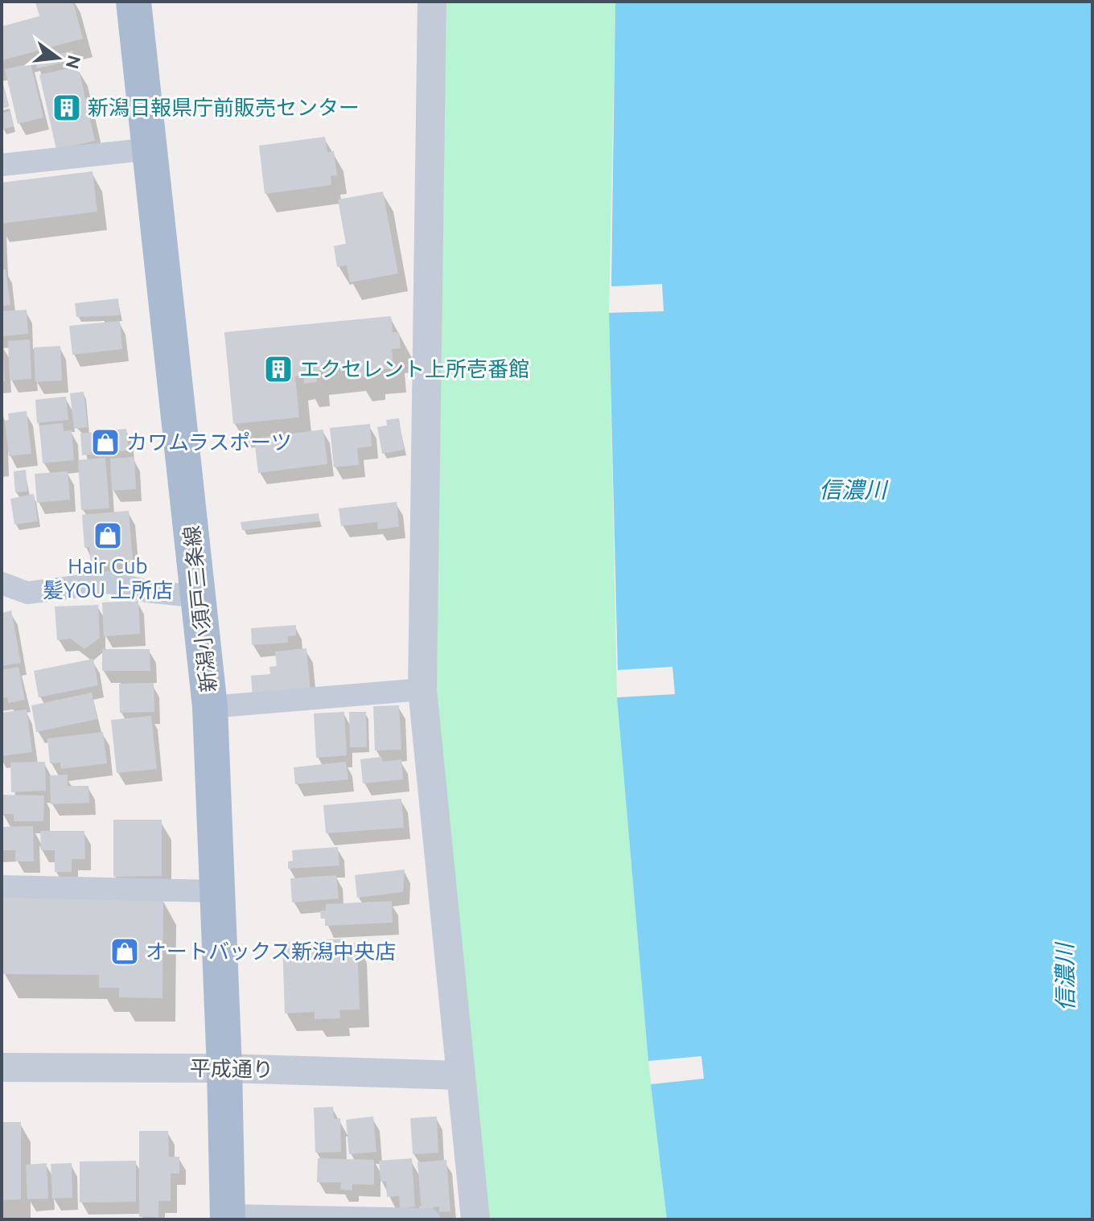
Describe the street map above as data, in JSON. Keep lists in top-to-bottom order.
{
  "streets": {
    "main road": ["新潟小須戸三条線"],
    "street": ["平成通り"]
  },
  "crossings": [
    ["新潟小須戸三条線", "平成通り"]
  ],
  "water": ["信濃川"],
  "places": {
    "building": ["新潟日報県庁前販売センター", "エクセレント上所壱番館"],
    "shop": ["カワムラスポーツ", "Hair Cub 髪YOU 上所店", "オートバックス新潟中央店"]
  },
  "north": "right"
}
